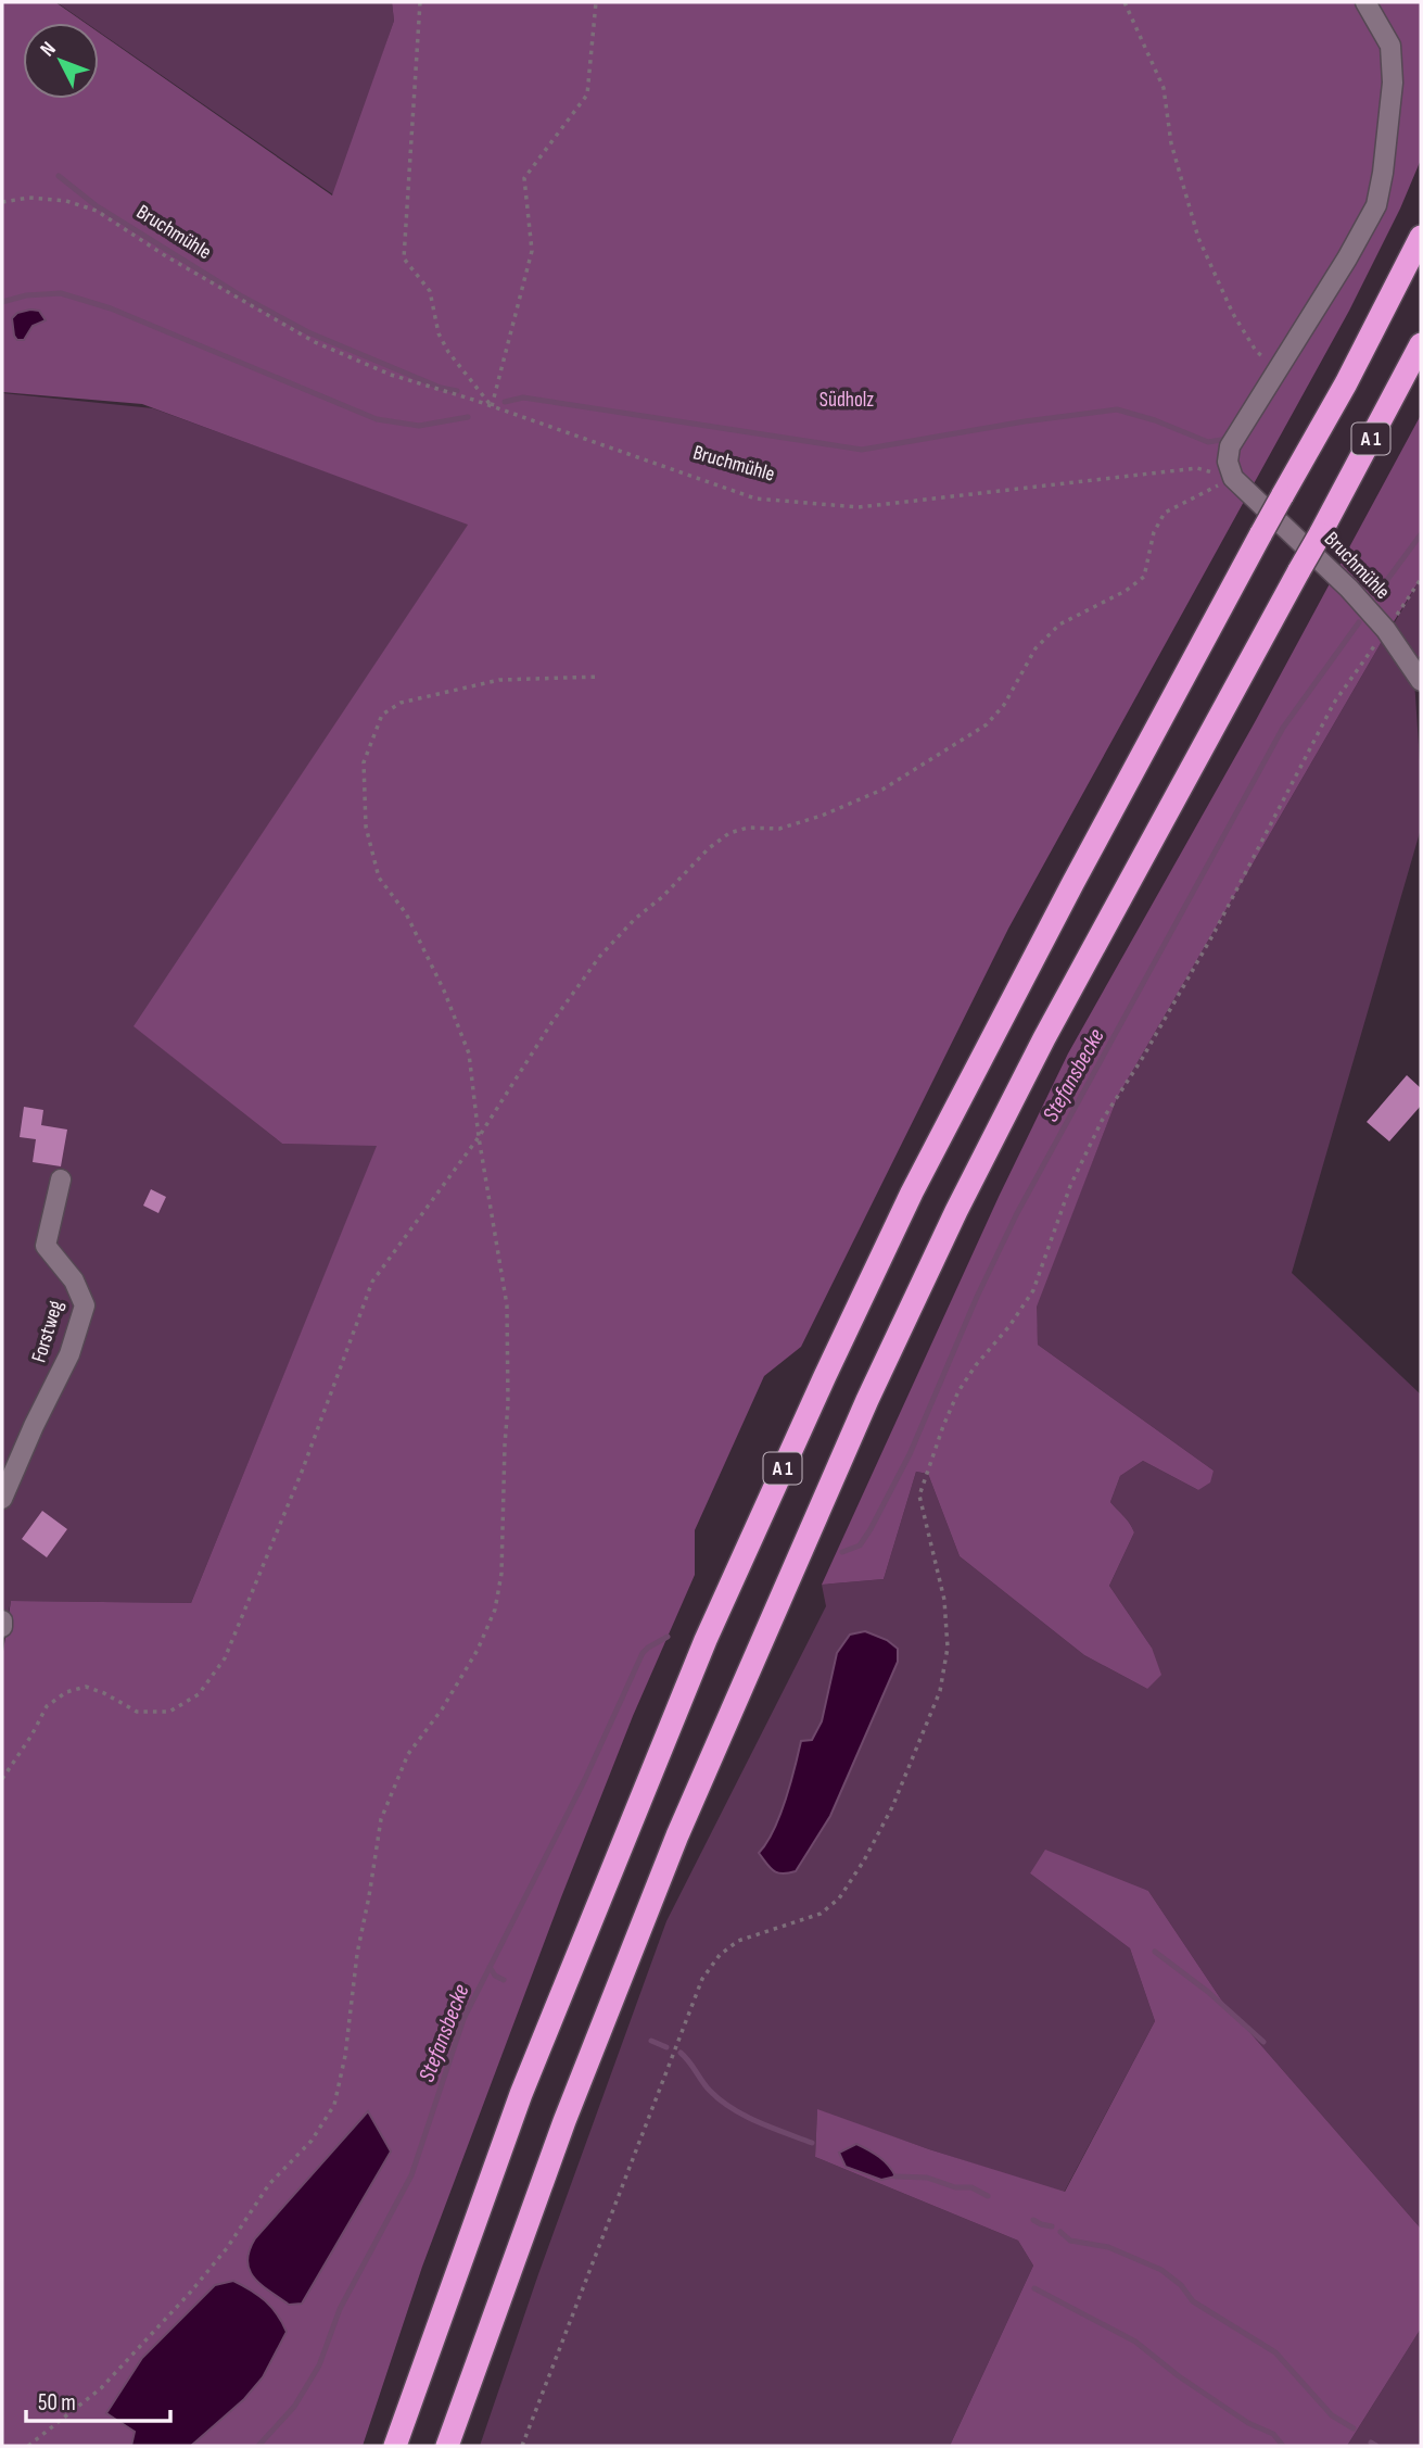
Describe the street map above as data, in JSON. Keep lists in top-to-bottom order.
{
  "streets": {
    "highway": ["A 1"],
    "street": ["Bruchmühle", "Forstweg"]
  },
  "water": ["Stefansbecke"],
  "parks": ["Südholz"],
  "scale_bar": "50 m",
  "north": "top left"
}
